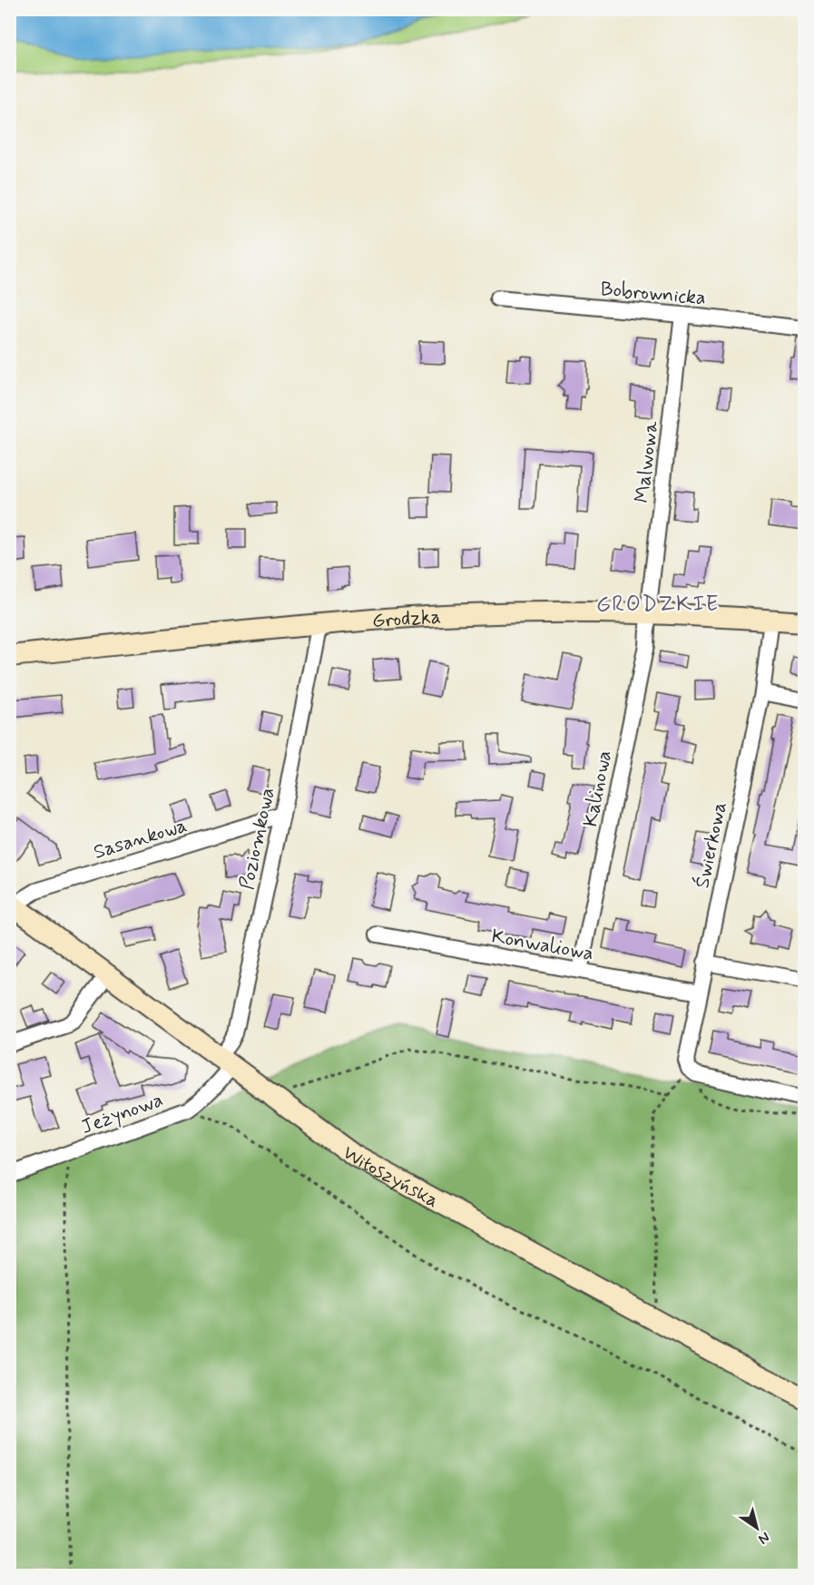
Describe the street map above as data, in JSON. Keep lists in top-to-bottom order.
{
  "streets": {
    "street": [
      "Bobrownicka",
      "Malwowa",
      "Grodzka",
      "Kalinowa",
      "Sasankowa",
      "Poziomkowa",
      "Świerkowa",
      "Konwaliowa",
      "Jeżynowa",
      "Witoszyńska"
    ]
  },
  "crossings": [
    ["Bobrownicka", "Malwowa"],
    ["Malwowa", "Grodzka"],
    ["Malwowa", "Kalinowa"],
    ["Grodzka", "Kalinowa"],
    ["Grodzka", "Poziomkowa"],
    ["Grodzka", "Świerkowa"],
    ["Kalinowa", "Konwaliowa"],
    ["Sasankowa", "Poziomkowa"],
    ["Sasankowa", "Witoszyńska"],
    ["Poziomkowa", "Jeżynowa"],
    ["Poziomkowa", "Witoszyńska"],
    ["Świerkowa", "Konwaliowa"],
    ["Jeżynowa", "Witoszyńska"]
  ],
  "districts": ["GRODZKIE"],
  "north": "bottom right"
}
